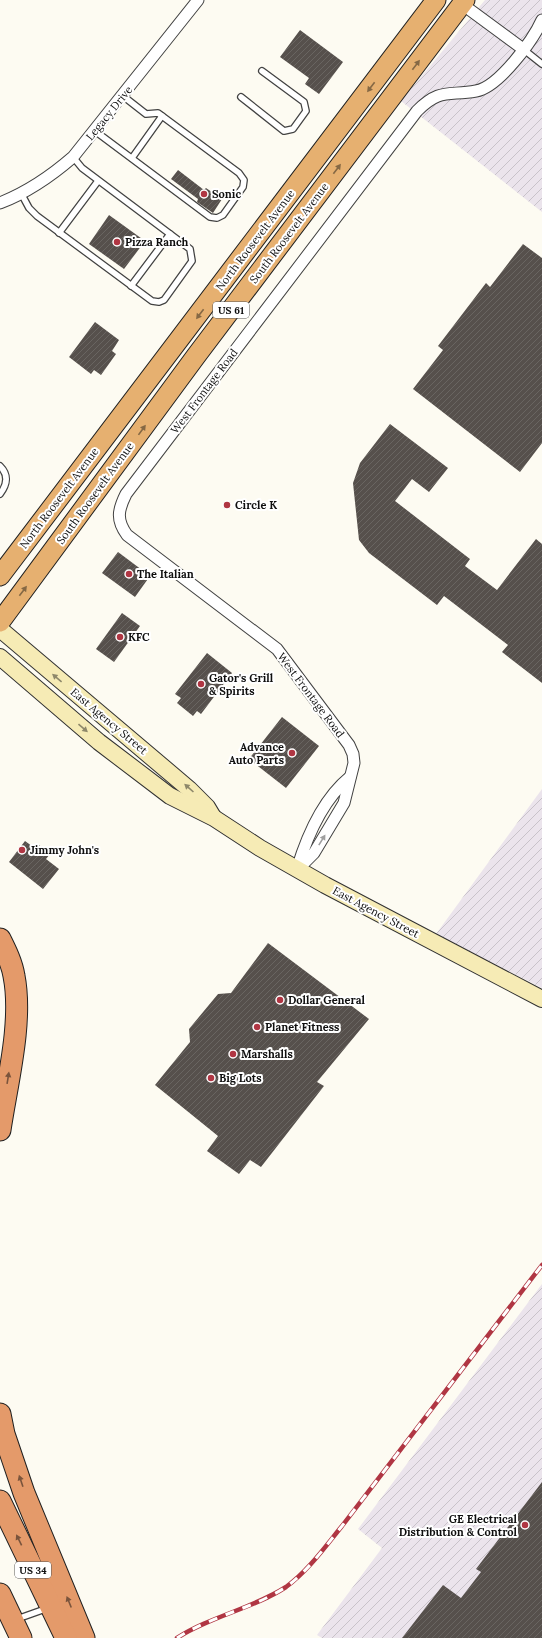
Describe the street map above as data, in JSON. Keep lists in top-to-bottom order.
{
  "streets": {
    "highway": [
      "South Roosevelt Avenue",
      "North Roosevelt Avenue",
      "US 61",
      "US 34"
    ],
    "main road": ["East Agency Street"],
    "street": ["Legacy Drive", "West Frontage Road"]
  },
  "crossings": [
    ["West Frontage Road", "East Agency Street"]
  ],
  "one_way": ["South Roosevelt Avenue", "North Roosevelt Avenue"],
  "places": [
    "Sonic",
    "Pizza Ranch",
    "Circle K",
    "The Italian",
    "KFC",
    "Gator's Grill & Spirits",
    "Advance Auto Parts",
    "Jimmy John's",
    "Dollar General",
    "Planet Fitness",
    "Marshalls",
    "Big Lots",
    "GE Electrical Distribution & Control"
  ]
}
